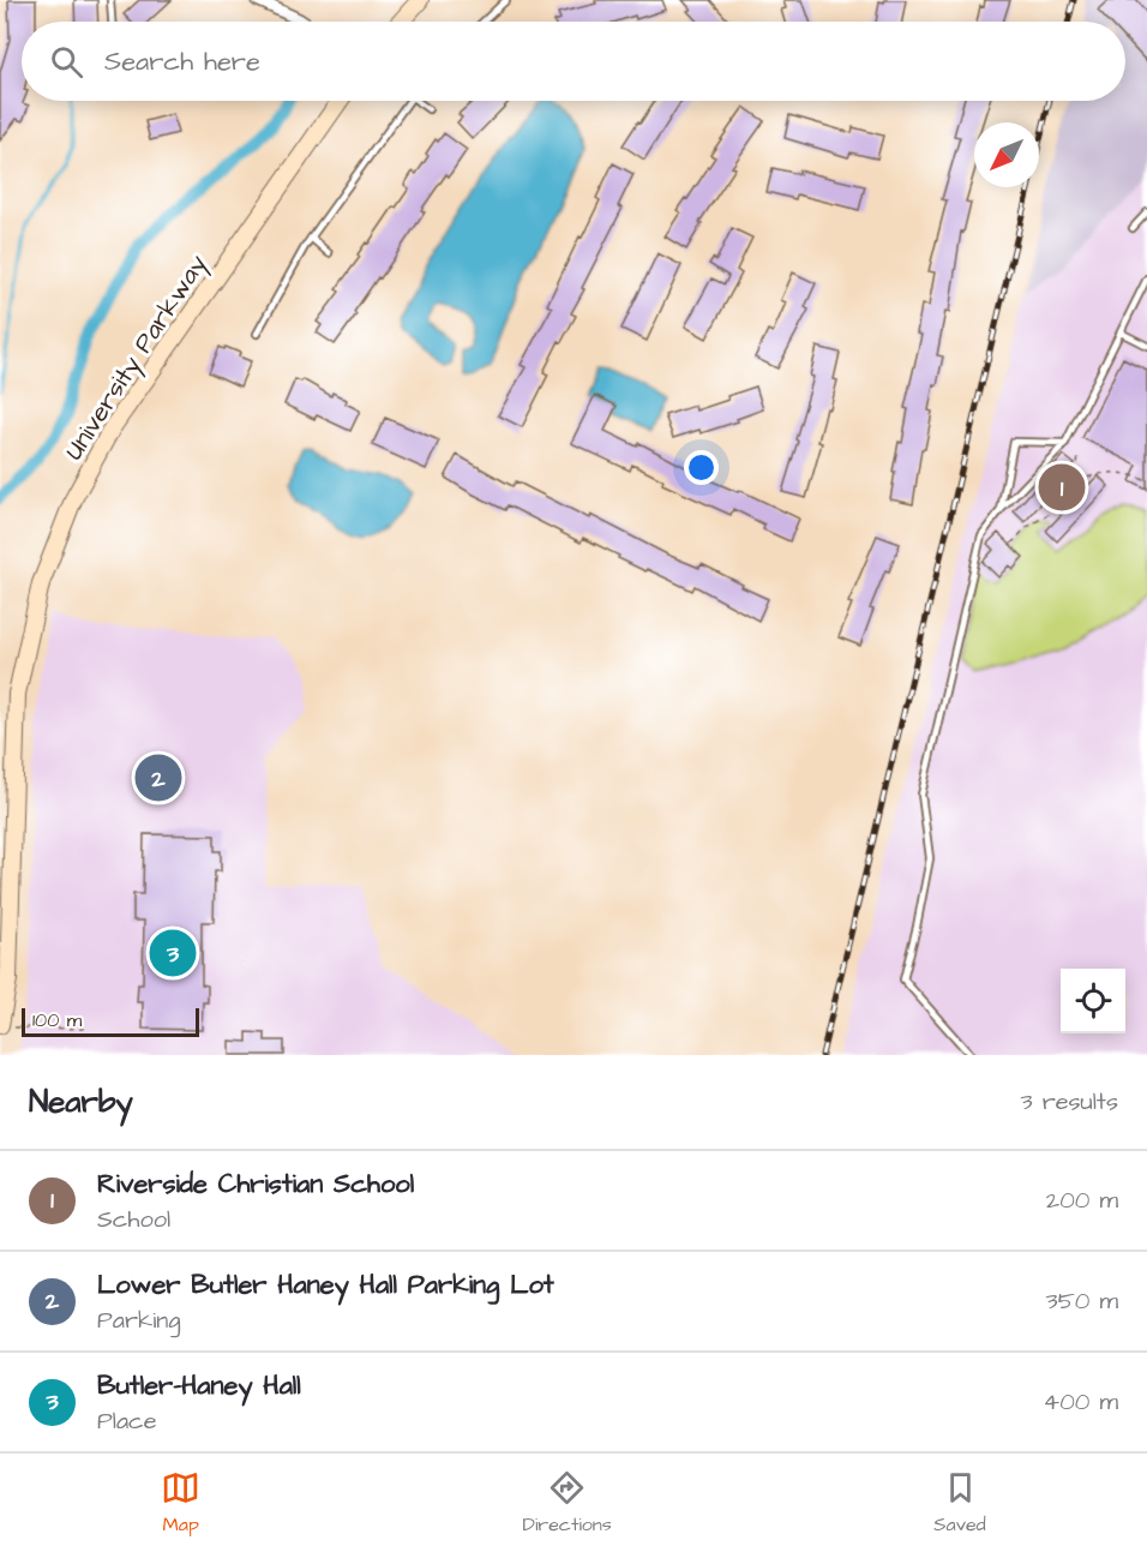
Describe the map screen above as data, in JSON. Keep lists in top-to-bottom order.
{
  "streets": {
    "main road": ["University Parkway"]
  },
  "scale_bar": "100 m",
  "north": "bottom left",
  "page": {
    "search": "Search here",
    "pins": ["1", "2", "3"],
    "scale": "100 m",
    "heading": ["Nearby", "3 results"],
    "list": [
      {
        "mark": "1",
        "name": "Riverside Christian School",
        "note": "School",
        "value": "200 m"
      },
      {
        "mark": "2",
        "name": "Lower Butler Haney Hall Parking Lot",
        "note": "Parking",
        "value": "350 m"
      },
      {
        "mark": "3",
        "name": "Butler-Haney Hall",
        "note": "Place",
        "value": "400 m"
      }
    ],
    "nav": ["Map", "Directions", "Saved"]
  }
}
